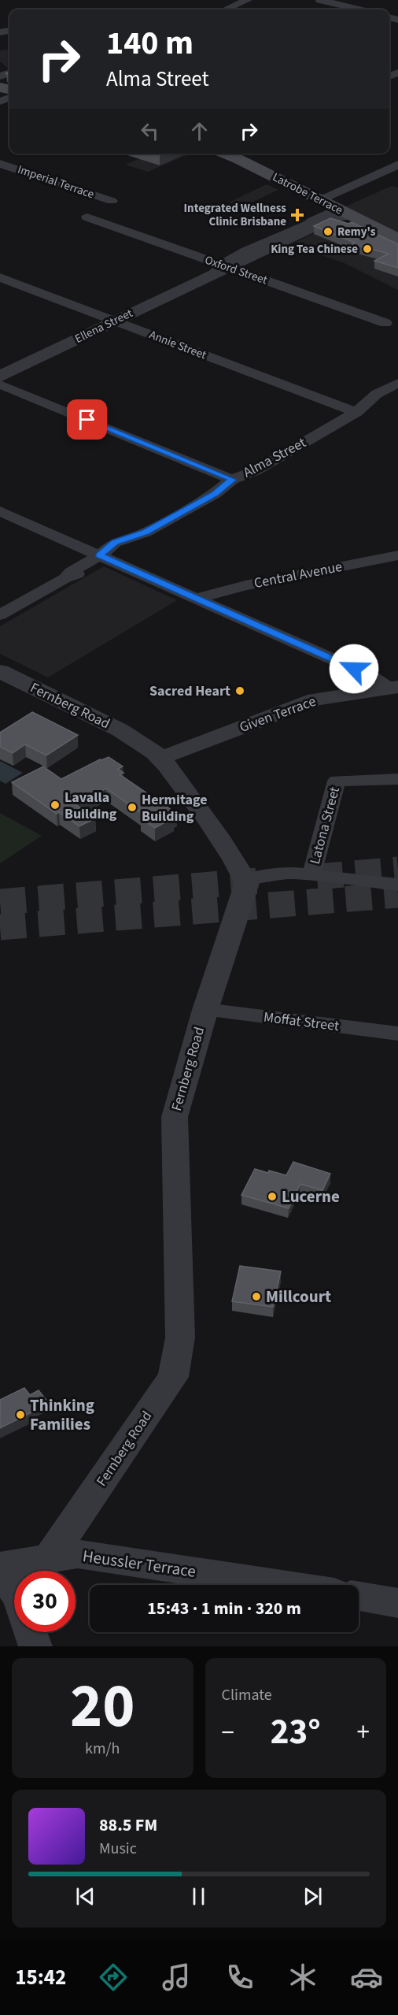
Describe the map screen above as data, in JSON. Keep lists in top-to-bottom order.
{
  "streets": {
    "main road": ["Latrobe Terrace"],
    "street": [
      "Imperial Terrace",
      "Oxford Street",
      "Ellena Street",
      "Annie Street",
      "Alma Street",
      "Central Avenue",
      "Fernberg Road",
      "Given Terrace",
      "Latona Street",
      "Moffat Street",
      "Heussler Terrace"
    ]
  },
  "crossings": [
    ["Latrobe Terrace", "Ellena Street"],
    ["Oxford Street", "Ellena Street"],
    ["Ellena Street", "Annie Street"],
    ["Annie Street", "Alma Street"],
    ["Fernberg Road", "Given Terrace"],
    ["Fernberg Road", "Moffat Street"]
  ],
  "places": {
    "health": ["Integrated Wellness Clinic Brisbane"],
    "other": [
      "Remy's",
      "King Tea Chinese",
      "Sacred Heart",
      "Lavalla Building",
      "Hermitage Building",
      "Lucerne",
      "Millcourt",
      "Thinking Families"
    ]
  },
  "page": {
    "turn": ["140 m", "Alma Street"],
    "limit": "30",
    "trip": "15:43 · 1 min · 320 m",
    "tile": [
      ["20", "km/h"],
      "Climate"
    ],
    "heat": ["−", "23°", "+"],
    "song": ["88.5 FM", "Music"],
    "tabs": "15:42"
  }
}
